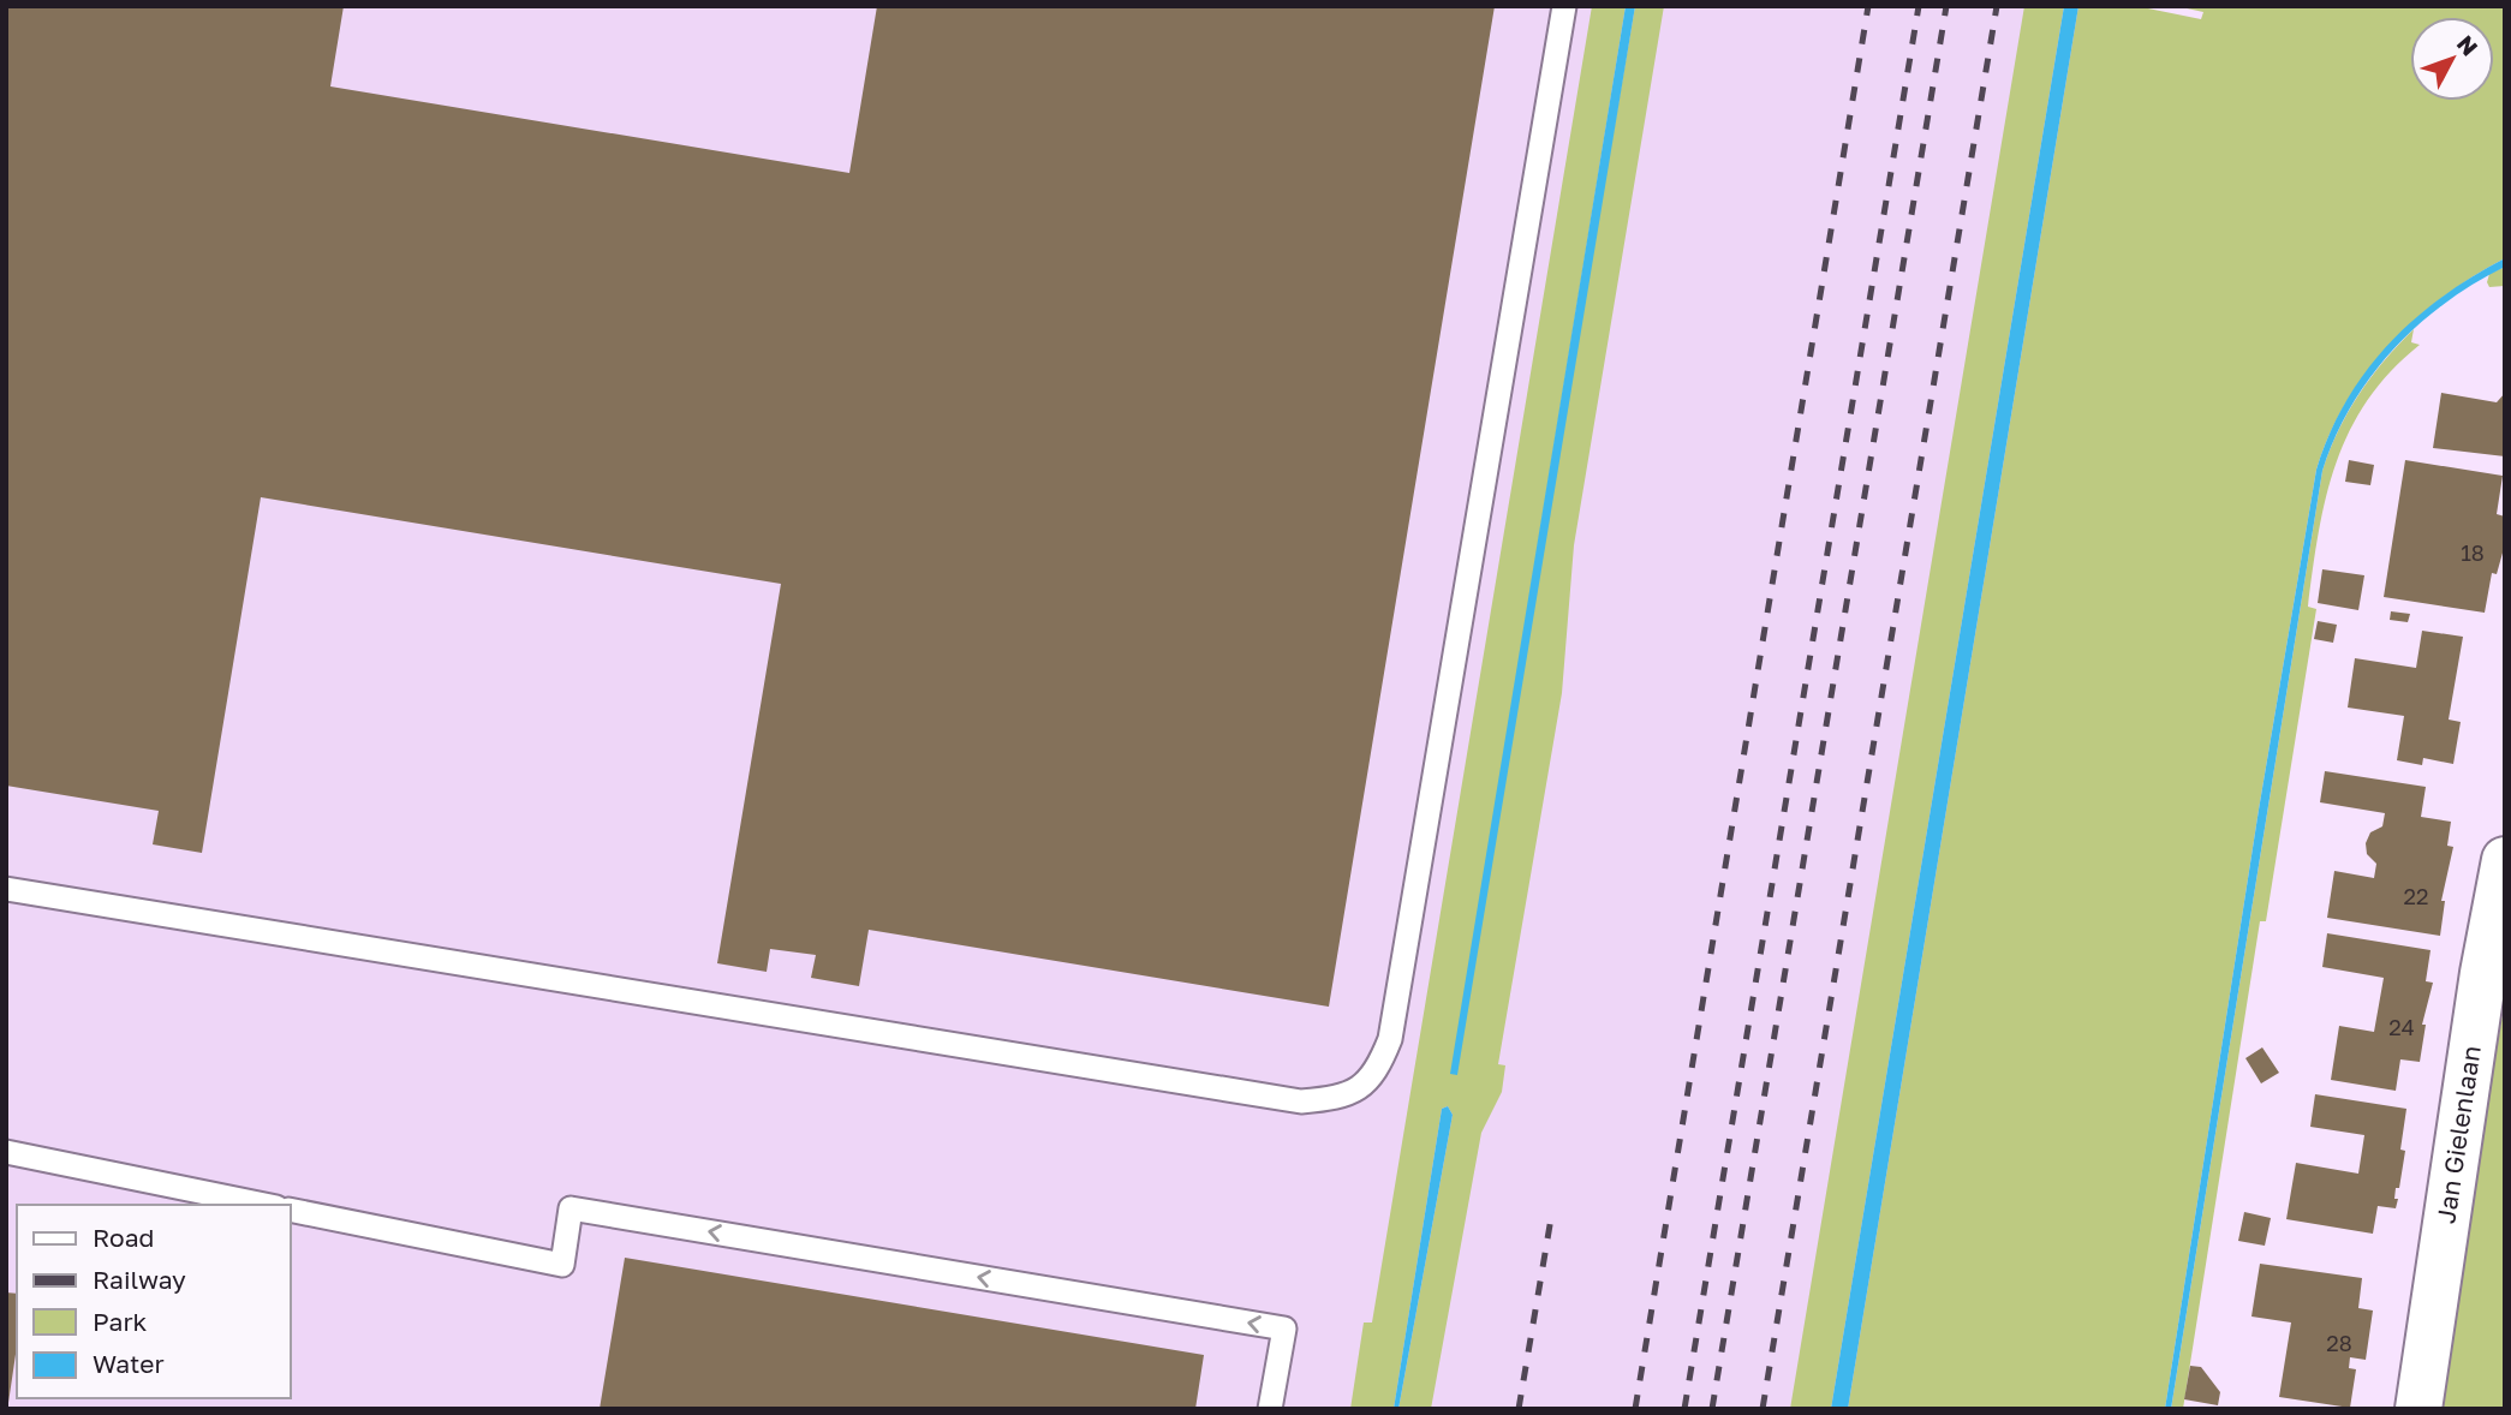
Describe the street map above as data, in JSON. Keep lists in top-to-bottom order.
{
  "streets": {
    "street": ["Jan Gielenlaan"]
  },
  "house_numbers": [
    "18",
    "22",
    "24",
    "28"
  ],
  "legend": [
    "Road",
    "Railway",
    "Park",
    "Water"
  ],
  "north": "top right"
}
